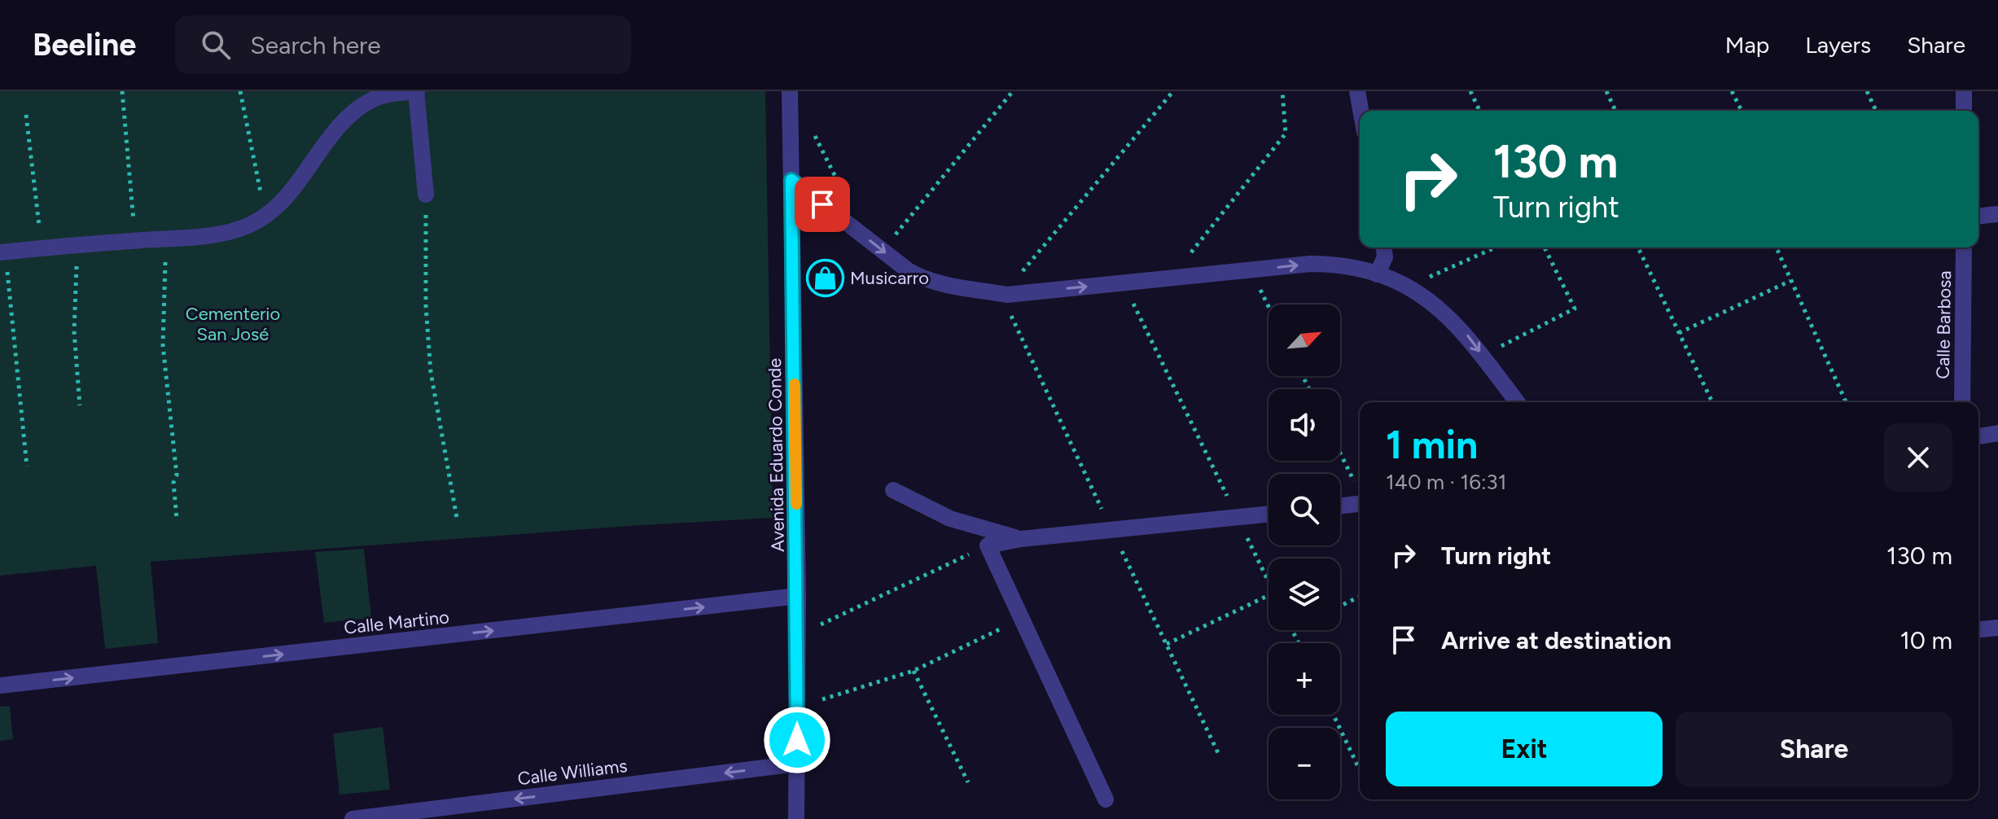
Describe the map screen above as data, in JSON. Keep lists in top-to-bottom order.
{
  "streets": {
    "street": [
      "Calle Barbosa",
      "Avenida Eduardo Conde",
      "Calle Martino",
      "Calle Williams"
    ]
  },
  "crossings": [
    ["Avenida Eduardo Conde", "Calle Martino"],
    ["Avenida Eduardo Conde", "Calle Williams"]
  ],
  "one_way": ["Calle Martino", "Calle Williams"],
  "parks": ["Cementerio San José"],
  "places": {
    "shop": ["Musicarro"]
  },
  "north": "top right",
  "page": {
    "header": "Beeline",
    "search": "Search here",
    "nav": ["Map", "Layers", "Share"],
    "turn": ["130 m", "Turn right"],
    "map_buttons": ["+", "−"],
    "heading": ["1 min", "140 m · 16:31"],
    "list": [
      {
        "name": "Turn right",
        "value": "130 m"
      },
      {
        "name": "Arrive at destination",
        "value": "10 m"
      }
    ],
    "buttons": ["Exit", "Share"]
  }
}
